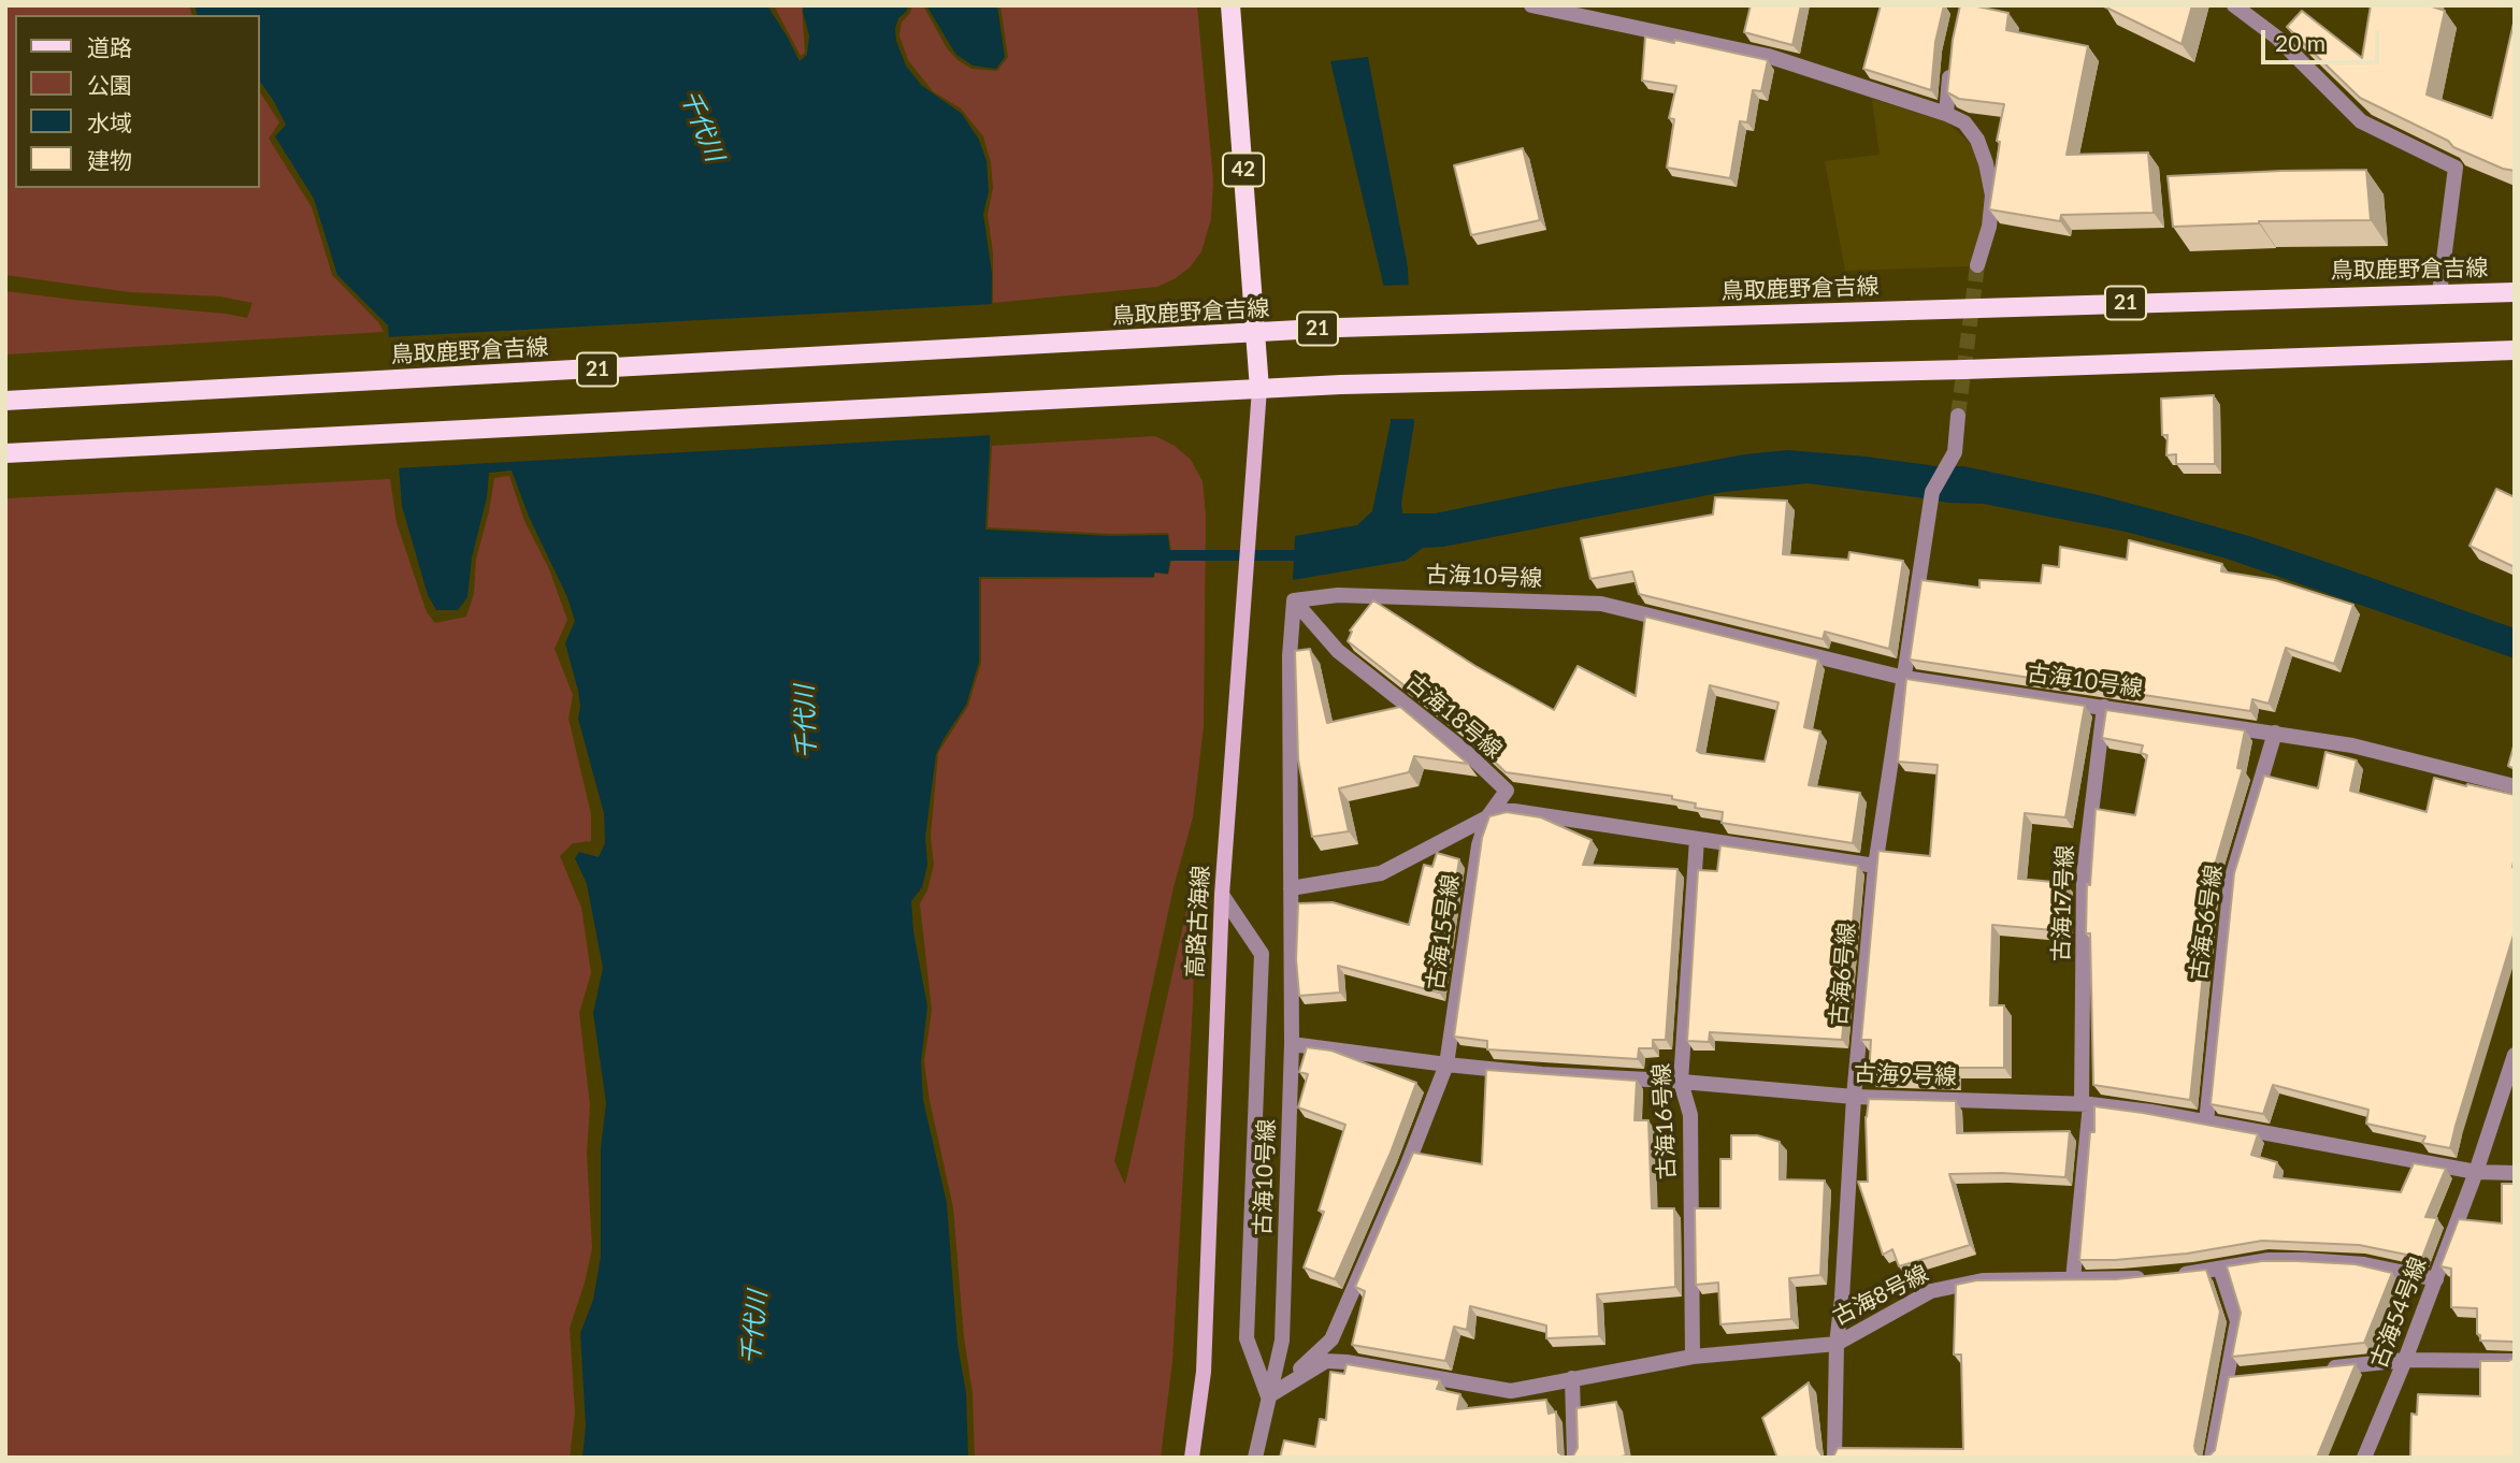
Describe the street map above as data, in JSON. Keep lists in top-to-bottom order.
{
  "streets": {
    "main road": [
      "42",
      "鳥取鹿野倉吉線",
      "21",
      "高路古海線"
    ],
    "street": [
      "古海10号線",
      "古海18号線",
      "古海17号線",
      "古海56号線",
      "古海15号線",
      "古海6号線",
      "古海9号線",
      "古海16号線",
      "古海8号線",
      "古海54号線"
    ]
  },
  "crossings": [
    ["42", "鳥取鹿野倉吉線"],
    ["42", "高路古海線"],
    ["古海10号線", "古海18号線"],
    ["古海10号線", "古海17号線"],
    ["古海10号線", "古海56号線"],
    ["古海10号線", "古海15号線"],
    ["古海10号線", "古海6号線"],
    ["古海10号線", "古海9号線"],
    ["古海10号線", "古海8号線"],
    ["古海18号線", "古海15号線"],
    ["古海17号線", "古海9号線"],
    ["古海17号線", "古海8号線"],
    ["古海56号線", "古海9号線"],
    ["古海15号線", "古海9号線"],
    ["古海15号線", "古海8号線"],
    ["古海6号線", "古海9号線"],
    ["古海6号線", "古海8号線"],
    ["古海9号線", "古海16号線"],
    ["古海9号線", "古海54号線"],
    ["古海16号線", "古海8号線"],
    ["古海8号線", "古海54号線"]
  ],
  "water": ["千代川"],
  "legend": [
    "道路",
    "公園",
    "水域",
    "建物"
  ],
  "scale_bar": "20 m"
}
